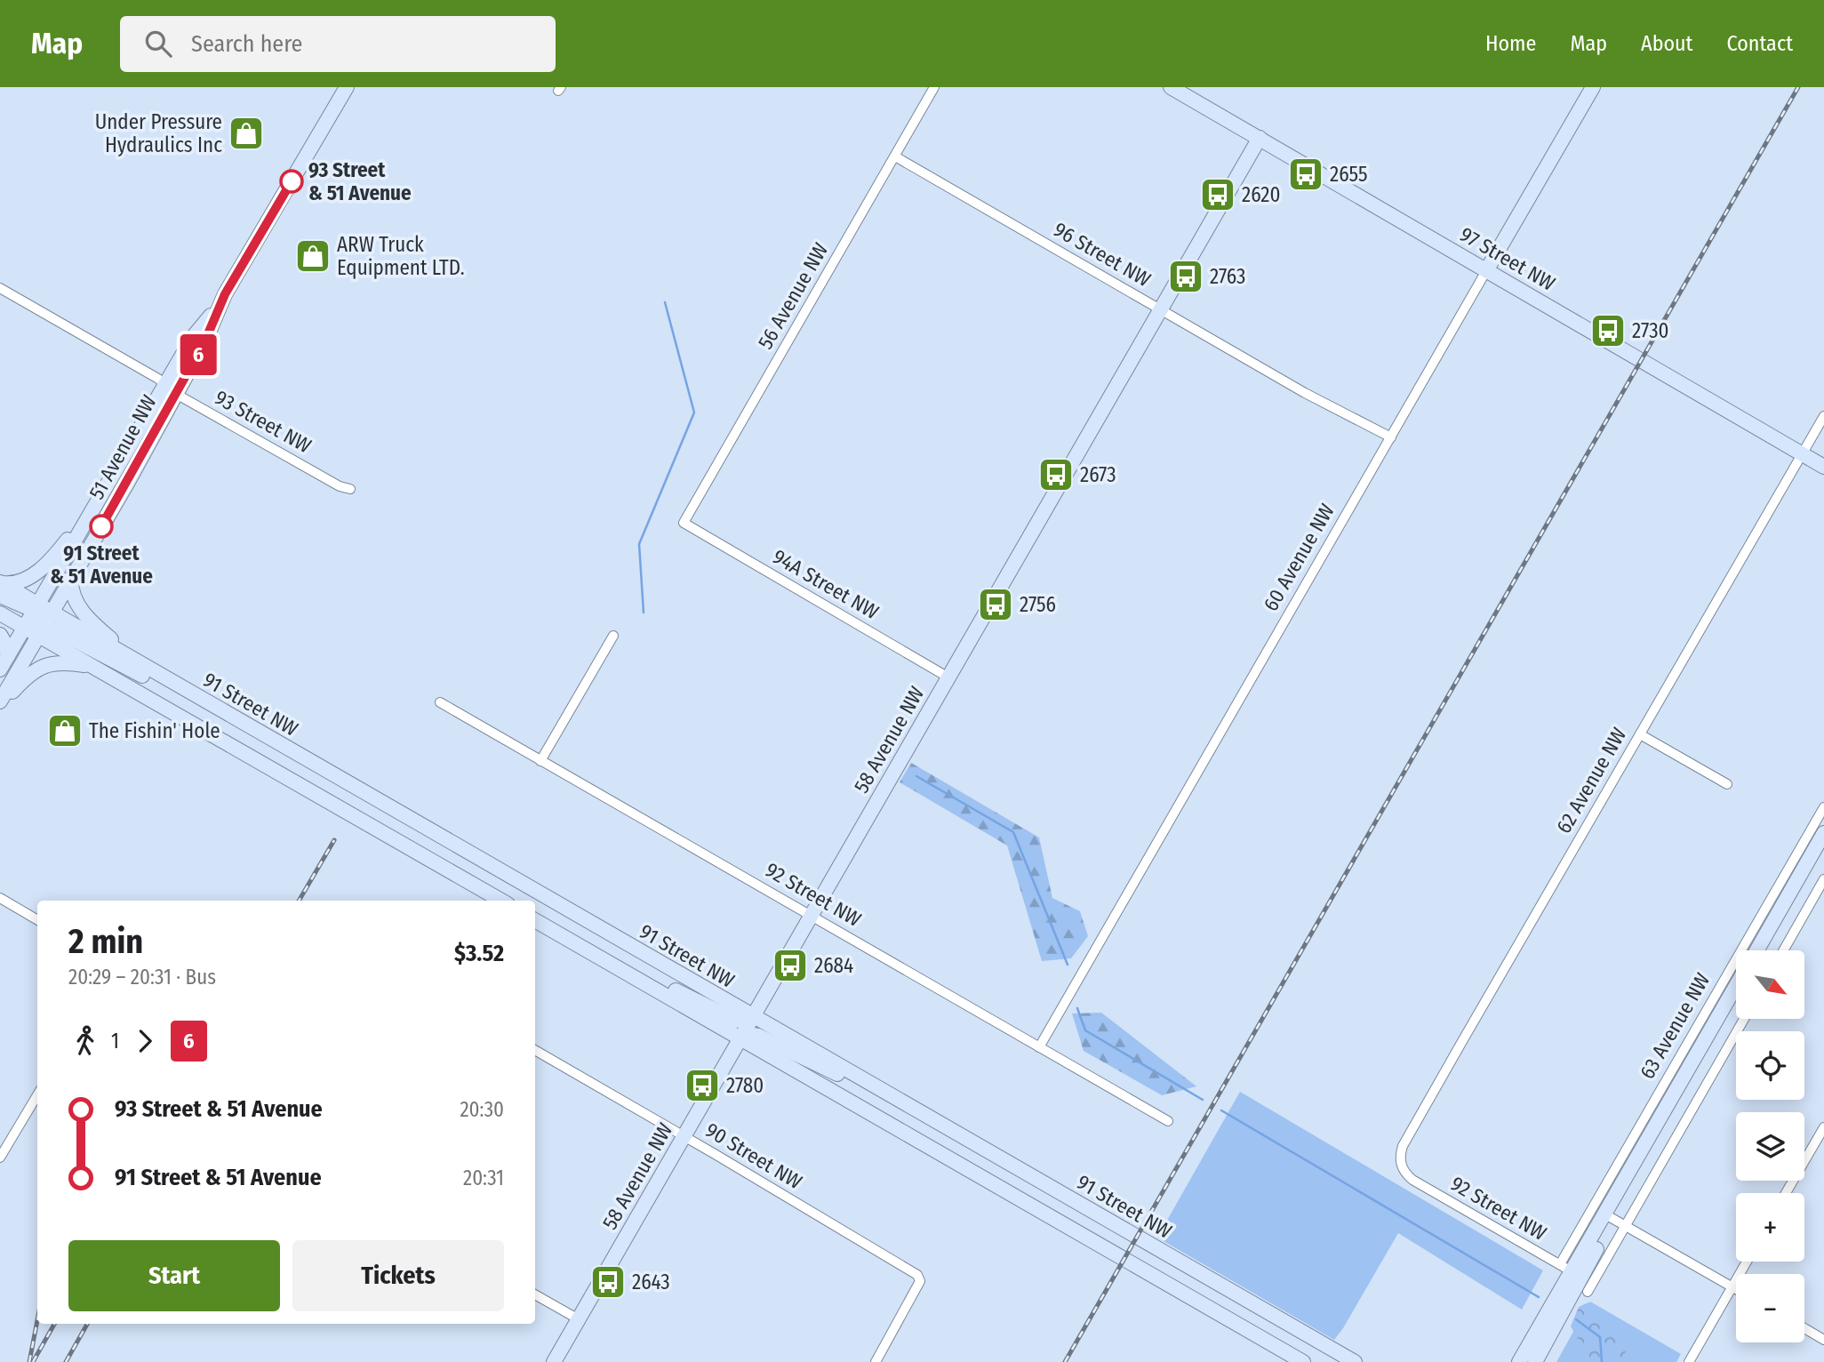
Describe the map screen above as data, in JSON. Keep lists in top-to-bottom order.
{
  "streets": {
    "main road": [
      "97 Street NW",
      "51 Avenue NW",
      "60 Avenue NW",
      "91 Street NW",
      "58 Avenue NW",
      "63 Avenue NW"
    ],
    "street": [
      "96 Street NW",
      "56 Avenue NW",
      "93 Street NW",
      "94A Street NW",
      "62 Avenue NW",
      "92 Street NW",
      "90 Street NW"
    ]
  },
  "crossings": [
    ["96 Street NW", "56 Avenue NW"],
    ["96 Street NW", "60 Avenue NW"],
    ["96 Street NW", "58 Avenue NW"],
    ["97 Street NW", "60 Avenue NW"],
    ["97 Street NW", "58 Avenue NW"],
    ["97 Street NW", "62 Avenue NW"],
    ["56 Avenue NW", "94A Street NW"],
    ["93 Street NW", "51 Avenue NW"],
    ["51 Avenue NW", "91 Street NW"],
    ["60 Avenue NW", "92 Street NW"],
    ["94A Street NW", "58 Avenue NW"],
    ["91 Street NW", "58 Avenue NW"],
    ["58 Avenue NW", "92 Street NW"],
    ["58 Avenue NW", "90 Street NW"],
    ["62 Avenue NW", "92 Street NW"],
    ["92 Street NW", "63 Avenue NW"]
  ],
  "places": {
    "shop": ["Under Pressure Hydraulics Inc", "ARW Truck Equipment LTD.", "The Fishin' Hole"],
    "bus stop": [
      "2655",
      "2620",
      "2763",
      "2730",
      "2673",
      "2756",
      "2684",
      "2780",
      "2643"
    ],
    "other": ["93 Street & 51 Avenue", "91 Street & 51 Avenue"]
  },
  "lines": ["bus line 6"],
  "north": "bottom right",
  "page": {
    "header": "Map",
    "search": "Search here",
    "nav": [
      "Home",
      "Map",
      "About",
      "Contact"
    ],
    "on_map": "6",
    "heading": ["2 min", "20:29 – 20:31 · Bus", "$3.52"],
    "map_buttons": ["+", "−"],
    "legs": ["1", "6"],
    "list": [
      {
        "name": "93 Street & 51 Avenue",
        "value": "20:30"
      },
      {
        "name": "91 Street & 51 Avenue",
        "value": "20:31"
      }
    ],
    "buttons": ["Start", "Tickets"]
  }
}
